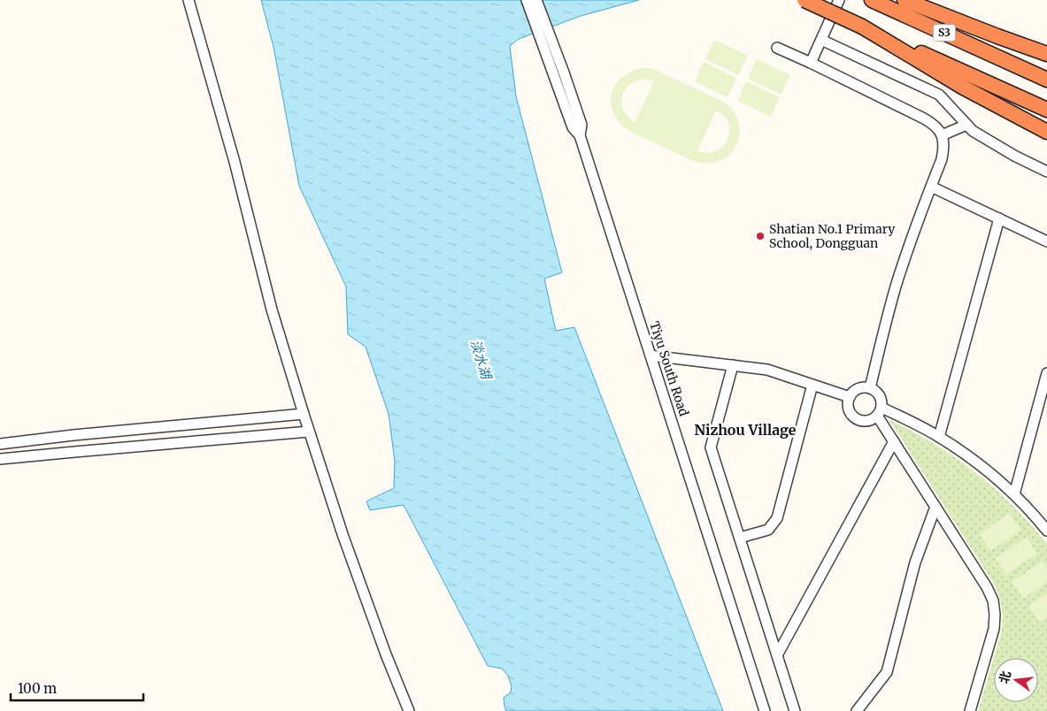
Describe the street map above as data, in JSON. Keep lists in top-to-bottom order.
{
  "streets": {
    "highway": ["S3"],
    "street": ["Tiyu South Road"]
  },
  "districts": ["Nizhou Village"],
  "water": ["淡水湖"],
  "places": ["Shatian No.1 Primary School, Dongguan"],
  "scale_bar": "100 m",
  "north": "left"
}
